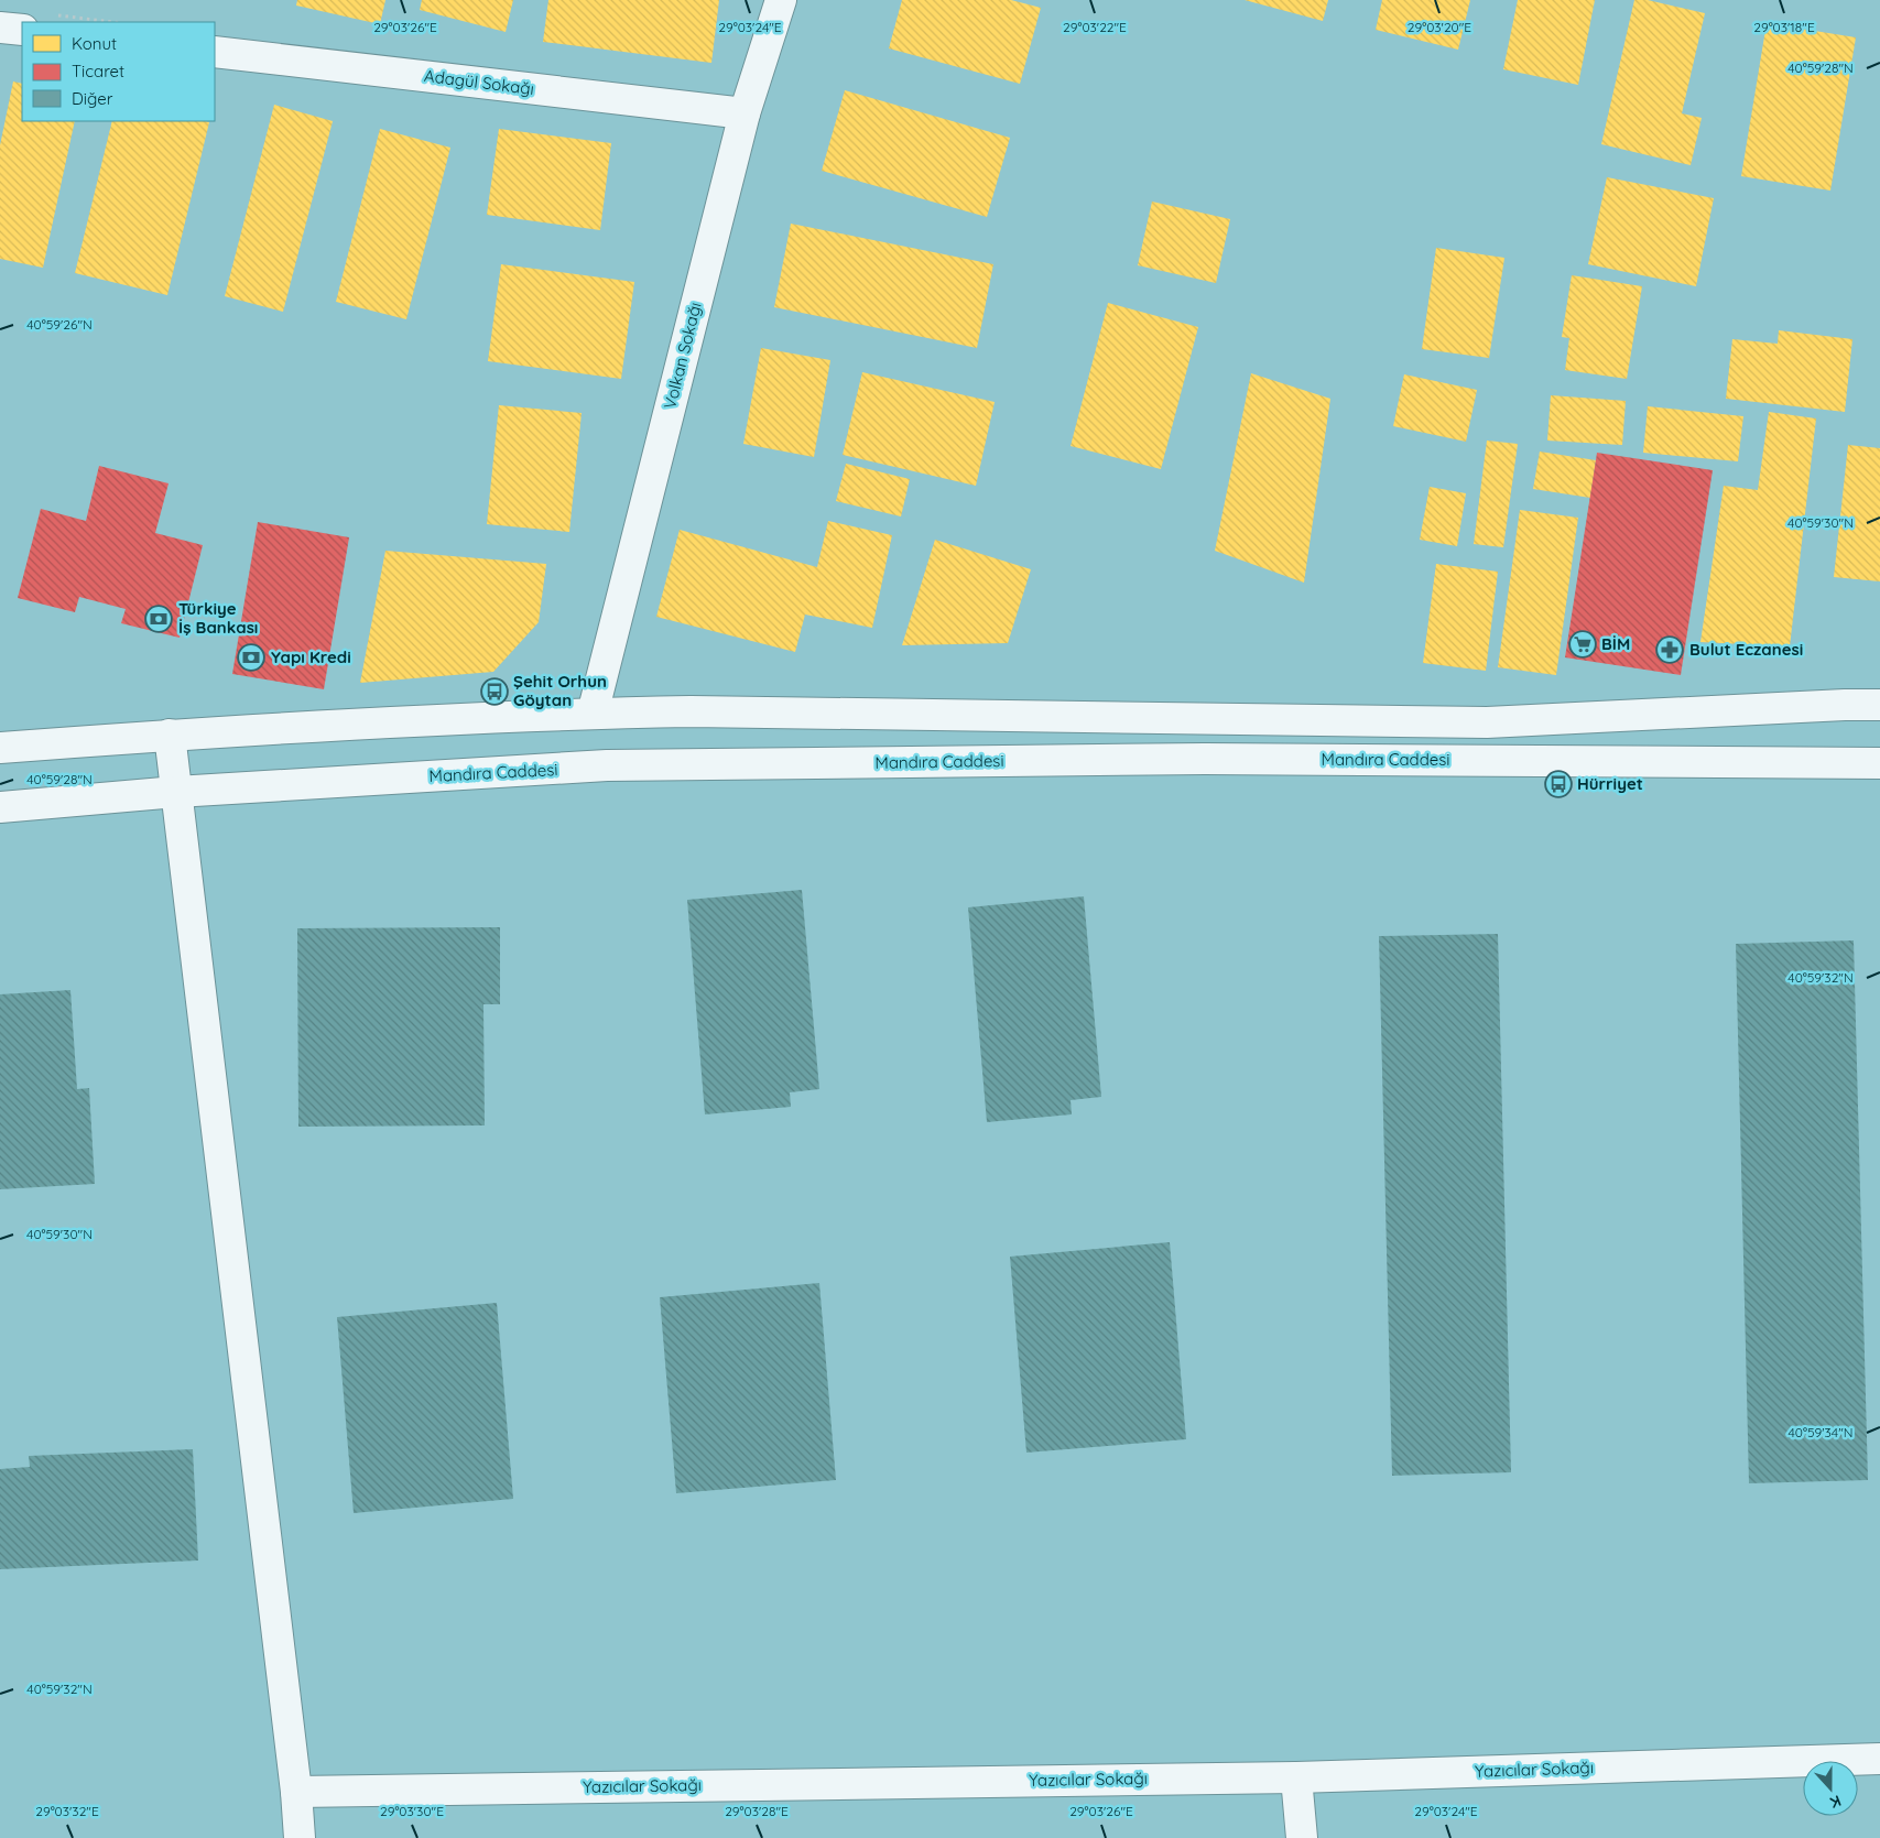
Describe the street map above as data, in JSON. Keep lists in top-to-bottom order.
{
  "streets": {
    "street": [
      "Adagül Sokağı",
      "Volkan Sokağı",
      "Mandıra Caddesi",
      "Yazıcılar Sokağı"
    ]
  },
  "crossings": [
    ["Adagül Sokağı", "Volkan Sokağı"]
  ],
  "places": {
    "bank": ["Türkiye İş Bankası", "Yapı Kredi"],
    "supermarket": ["BİM"],
    "pharmacy": ["Bulut Eczanesi"],
    "bus stop": ["Şehit Orhun Göytan", "Hürriyet"]
  },
  "legend": ["Konut", "Ticaret", "Diğer"],
  "north": "bottom",
  "coordinates": [
    "29°03'26\"E",
    "29°03'24\"E",
    "29°03'22\"E",
    "29°03'20\"E",
    "29°03'18\"E",
    "40°59'28\"N",
    "40°59'26\"N",
    "40°59'30\"N",
    "40°59'32\"N",
    "40°59'34\"N",
    "29°03'32\"E",
    "29°03'30\"E",
    "29°03'28\"E"
  ]
}
